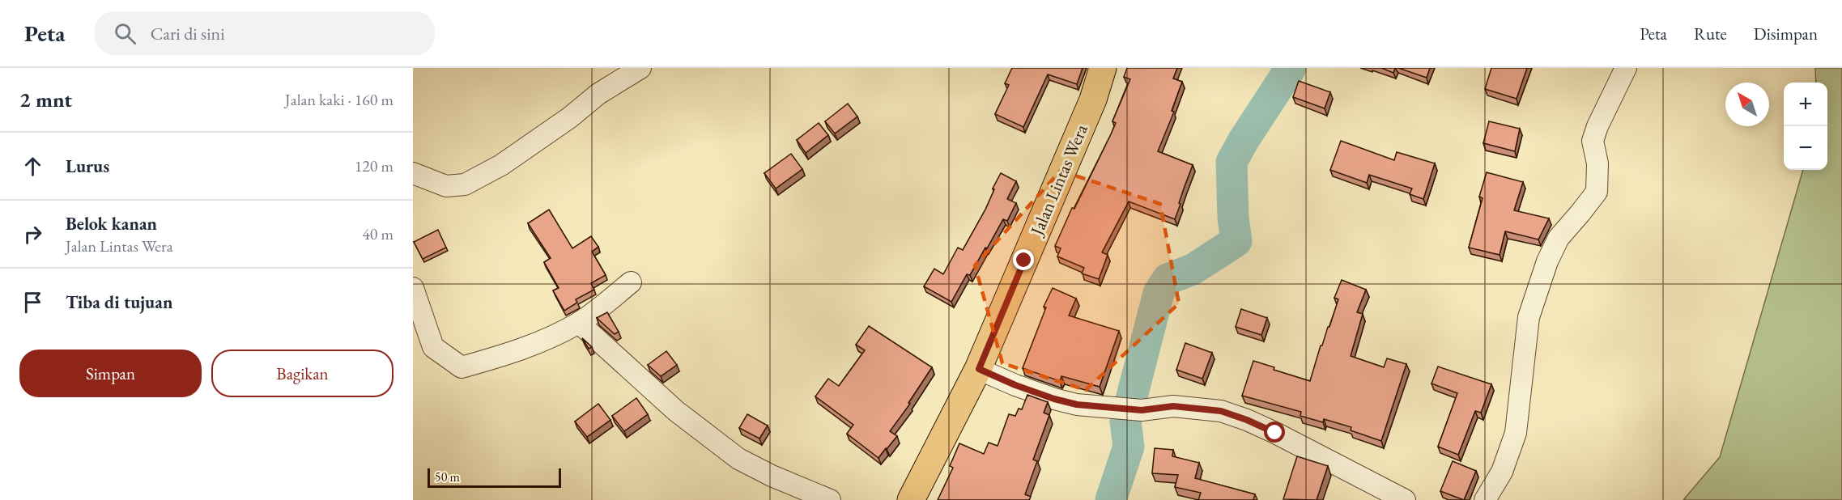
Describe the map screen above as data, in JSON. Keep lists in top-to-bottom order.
{
  "streets": {
    "main road": ["Jalan Lintas Wera"]
  },
  "scale_bar": "50 m",
  "north": "top left",
  "page": {
    "header": "Peta",
    "search": "Cari di sini",
    "nav": ["Peta", "Rute", "Disimpan"],
    "heading": ["2 mnt", "Jalan kaki · 160 m"],
    "map_buttons": ["+", "−"],
    "list": [
      ["Lurus", "120 m"],
      ["Belok kanan", "Jalan Lintas Wera", "40 m"],
      "Tiba di tujuan"
    ],
    "buttons": ["Simpan", "Bagikan"],
    "scale": "50 m"
  }
}
